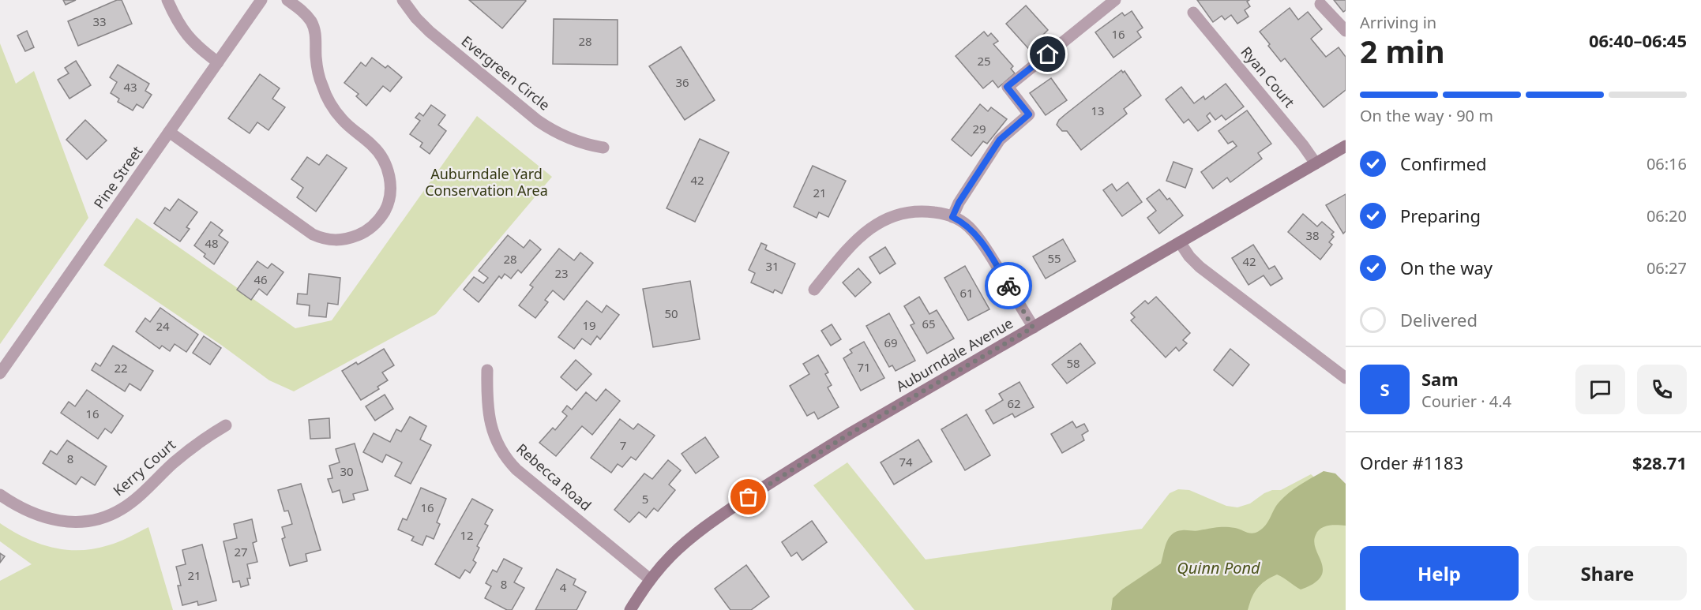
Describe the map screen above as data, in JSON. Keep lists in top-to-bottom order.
{
  "streets": {
    "street": [
      "Evergreen Circle",
      "Ryan Court",
      "Pine Street",
      "Auburndale Avenue",
      "Kerry Court",
      "Rebecca Road"
    ]
  },
  "crossings": [
    ["Ryan Court", "Auburndale Avenue"],
    ["Auburndale Avenue", "Rebecca Road"]
  ],
  "water": ["Quinn Pond"],
  "parks": ["Auburndale Yard Conservation Area"],
  "house_numbers": [
    "33",
    "16",
    "28",
    "25",
    "36",
    "43",
    "13",
    "29",
    "42",
    "21",
    "38",
    "48",
    "55",
    "28",
    "42",
    "31",
    "23",
    "46",
    "61",
    "50",
    "65",
    "19",
    "24",
    "69",
    "58",
    "71",
    "22",
    "62",
    "16",
    "7",
    "8",
    "74",
    "30",
    "5",
    "16",
    "12",
    "27",
    "21",
    "8",
    "4"
  ],
  "page": {
    "heading": ["2 min", "Arriving in", "06:40–06:45"],
    "panel": [
      "Sam",
      "Courier · 4.4",
      "Order #1183",
      "$28.71"
    ],
    "bar": "On the way · 90 m",
    "list": [
      ["Confirmed", "06:16"],
      ["Preparing", "06:20"],
      ["On the way", "06:27"],
      "Delivered"
    ],
    "round": "S",
    "buttons": ["Help", "Share"]
  }
}
